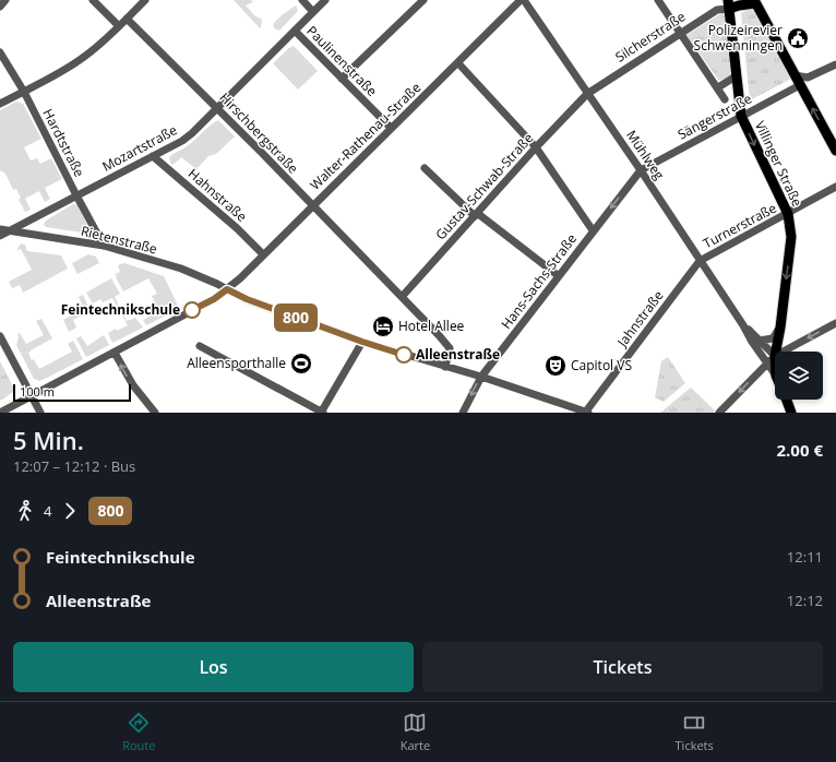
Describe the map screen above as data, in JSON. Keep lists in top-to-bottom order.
{
  "streets": {
    "main road": ["Silcherstraße", "Villinger Straße"],
    "street": [
      "Paulinenstraße",
      "Sängerstraße",
      "Hirschbergstraße",
      "Walter-Rathenau-Straße",
      "Hardtstraße",
      "Mozartstraße",
      "Mühlweg",
      "Gustav-Schwab-Straße",
      "Hahnstraße",
      "Turnerstraße",
      "Rietenstraße",
      "Hans-Sachs-Straße",
      "Jahnstraße"
    ]
  },
  "crossings": [
    ["Silcherstraße", "Mühlweg"],
    ["Silcherstraße", "Villinger Straße"],
    ["Silcherstraße", "Gustav-Schwab-Straße"],
    ["Paulinenstraße", "Walter-Rathenau-Straße"],
    ["Paulinenstraße", "Mozartstraße"],
    ["Sängerstraße", "Mühlweg"],
    ["Sängerstraße", "Villinger Straße"],
    ["Sängerstraße", "Hans-Sachs-Straße"],
    ["Hirschbergstraße", "Walter-Rathenau-Straße"],
    ["Hirschbergstraße", "Mozartstraße"],
    ["Hirschbergstraße", "Gustav-Schwab-Straße"],
    ["Walter-Rathenau-Straße", "Mühlweg"],
    ["Walter-Rathenau-Straße", "Hahnstraße"],
    ["Walter-Rathenau-Straße", "Rietenstraße"],
    ["Hardtstraße", "Mozartstraße"],
    ["Hardtstraße", "Rietenstraße"],
    ["Mozartstraße", "Hahnstraße"],
    ["Mozartstraße", "Rietenstraße"],
    ["Mühlweg", "Gustav-Schwab-Straße"],
    ["Mühlweg", "Turnerstraße"],
    ["Mühlweg", "Hans-Sachs-Straße"],
    ["Mühlweg", "Jahnstraße"],
    ["Villinger Straße", "Turnerstraße"],
    ["Turnerstraße", "Jahnstraße"]
  ],
  "one_way": ["Hans-Sachs-Straße"],
  "places": {
    "public building": ["Polizeirevier Schwenningen"],
    "other": ["Feintechnikschule", "Alleenstraße"],
    "hotel": ["Hotel Allee"],
    "sports": ["Alleensporthalle"],
    "theatre": ["Capitol VS"]
  },
  "lines": ["bus line 800"],
  "scale_bar": "100 m",
  "page": {
    "on_map": "800",
    "scale": "100 m",
    "heading": ["5 Min.", "12:07 – 12:12 · Bus", "2.00 €"],
    "legs": ["4", "800"],
    "list": [
      {
        "name": "Feintechnikschule",
        "value": "12:11"
      },
      {
        "name": "Alleenstraße",
        "value": "12:12"
      }
    ],
    "buttons": ["Los", "Tickets"],
    "tabs": ["Route", "Karte", "Tickets"]
  }
}
